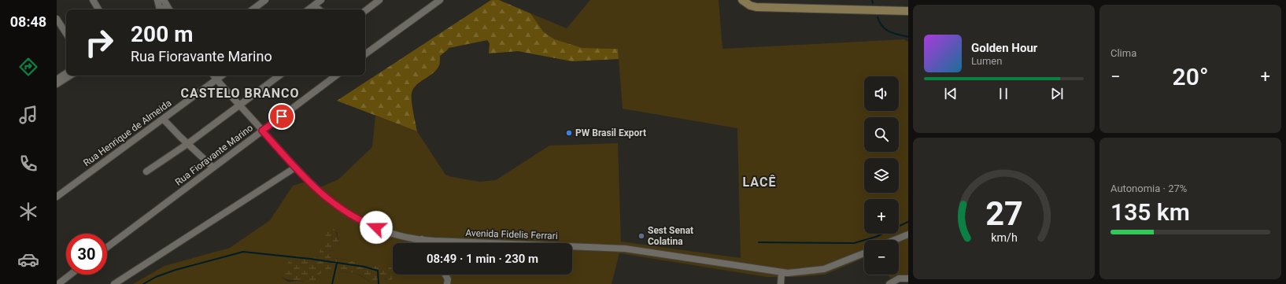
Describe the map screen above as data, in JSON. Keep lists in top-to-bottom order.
{
  "streets": {
    "street": ["Rua Henrique de Almeida", "Rua Fioravante Marino", "Avenida Fidelis Ferrari"]
  },
  "crossings": [
    ["Rua Henrique de Almeida", "Avenida Fidelis Ferrari"],
    ["Rua Fioravante Marino", "Avenida Fidelis Ferrari"]
  ],
  "districts": ["CASTELO BRANCO", "LACÊ"],
  "places": ["PW Brasil Export", "Sest Senat Colatina"],
  "page": {
    "tabs": "08:48",
    "tile": [
      "Clima",
      ["Autonomia · 27%", "135 km"]
    ],
    "turn": ["200 m", "Rua Fioravante Marino"],
    "song": ["Golden Hour", "Lumen"],
    "heat": ["−", "20°", "+"],
    "map_buttons": ["+", "−"],
    "limit": "30",
    "trip": "08:49 · 1 min · 230 m",
    "gauge": ["27", "km/h"]
  }
}
